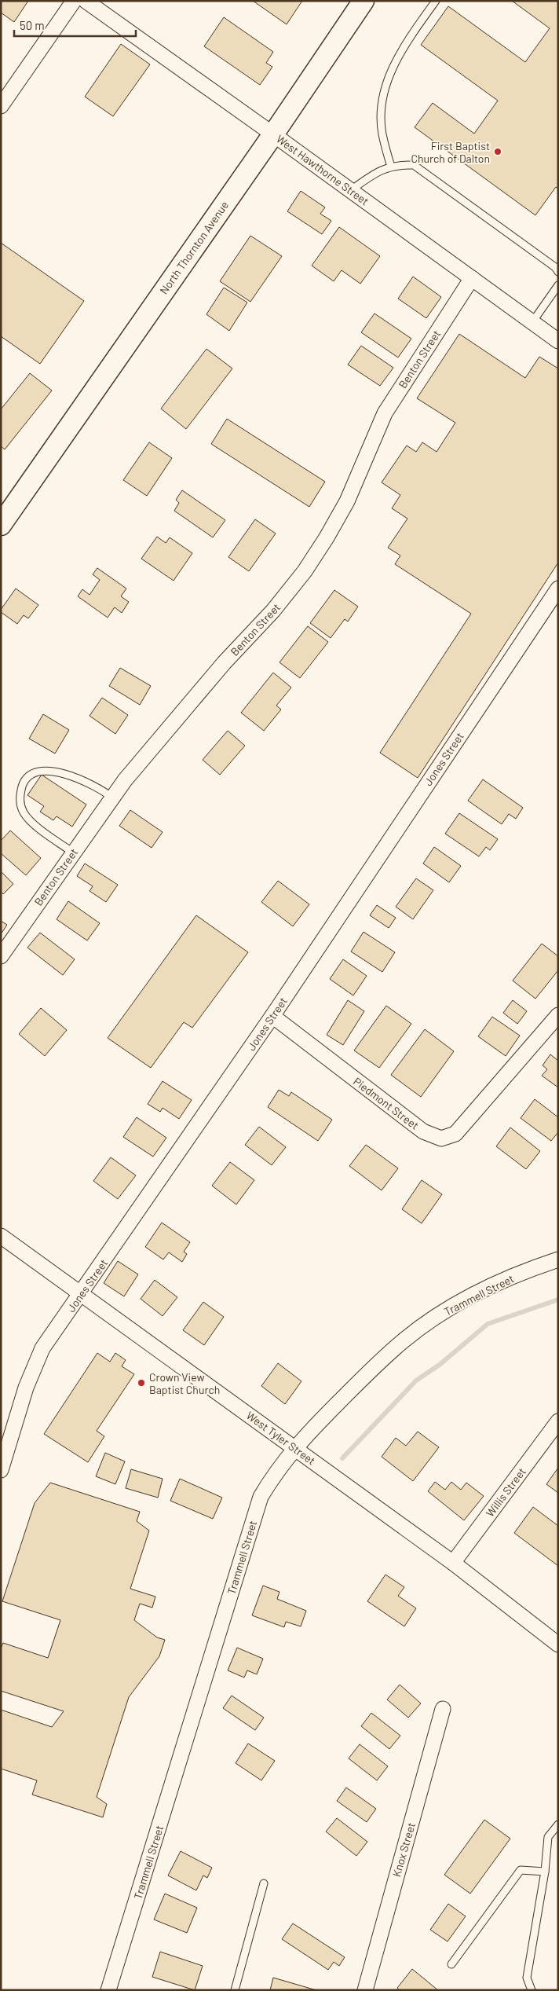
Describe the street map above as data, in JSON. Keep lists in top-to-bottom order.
{
  "streets": {
    "main road": ["North Thornton Avenue"],
    "street": [
      "West Hawthorne Street",
      "Benton Street",
      "Jones Street",
      "Piedmont Street",
      "Trammell Street",
      "West Tyler Street",
      "Willis Street",
      "Knox Street"
    ]
  },
  "crossings": [
    ["West Hawthorne Street", "North Thornton Avenue"],
    ["West Hawthorne Street", "Benton Street"],
    ["Jones Street", "Piedmont Street"],
    ["Jones Street", "West Tyler Street"],
    ["Trammell Street", "West Tyler Street"],
    ["West Tyler Street", "Willis Street"]
  ],
  "places": ["First Baptist Church of Dalton", "Crown View Baptist Church"],
  "scale_bar": "50 m"
}
